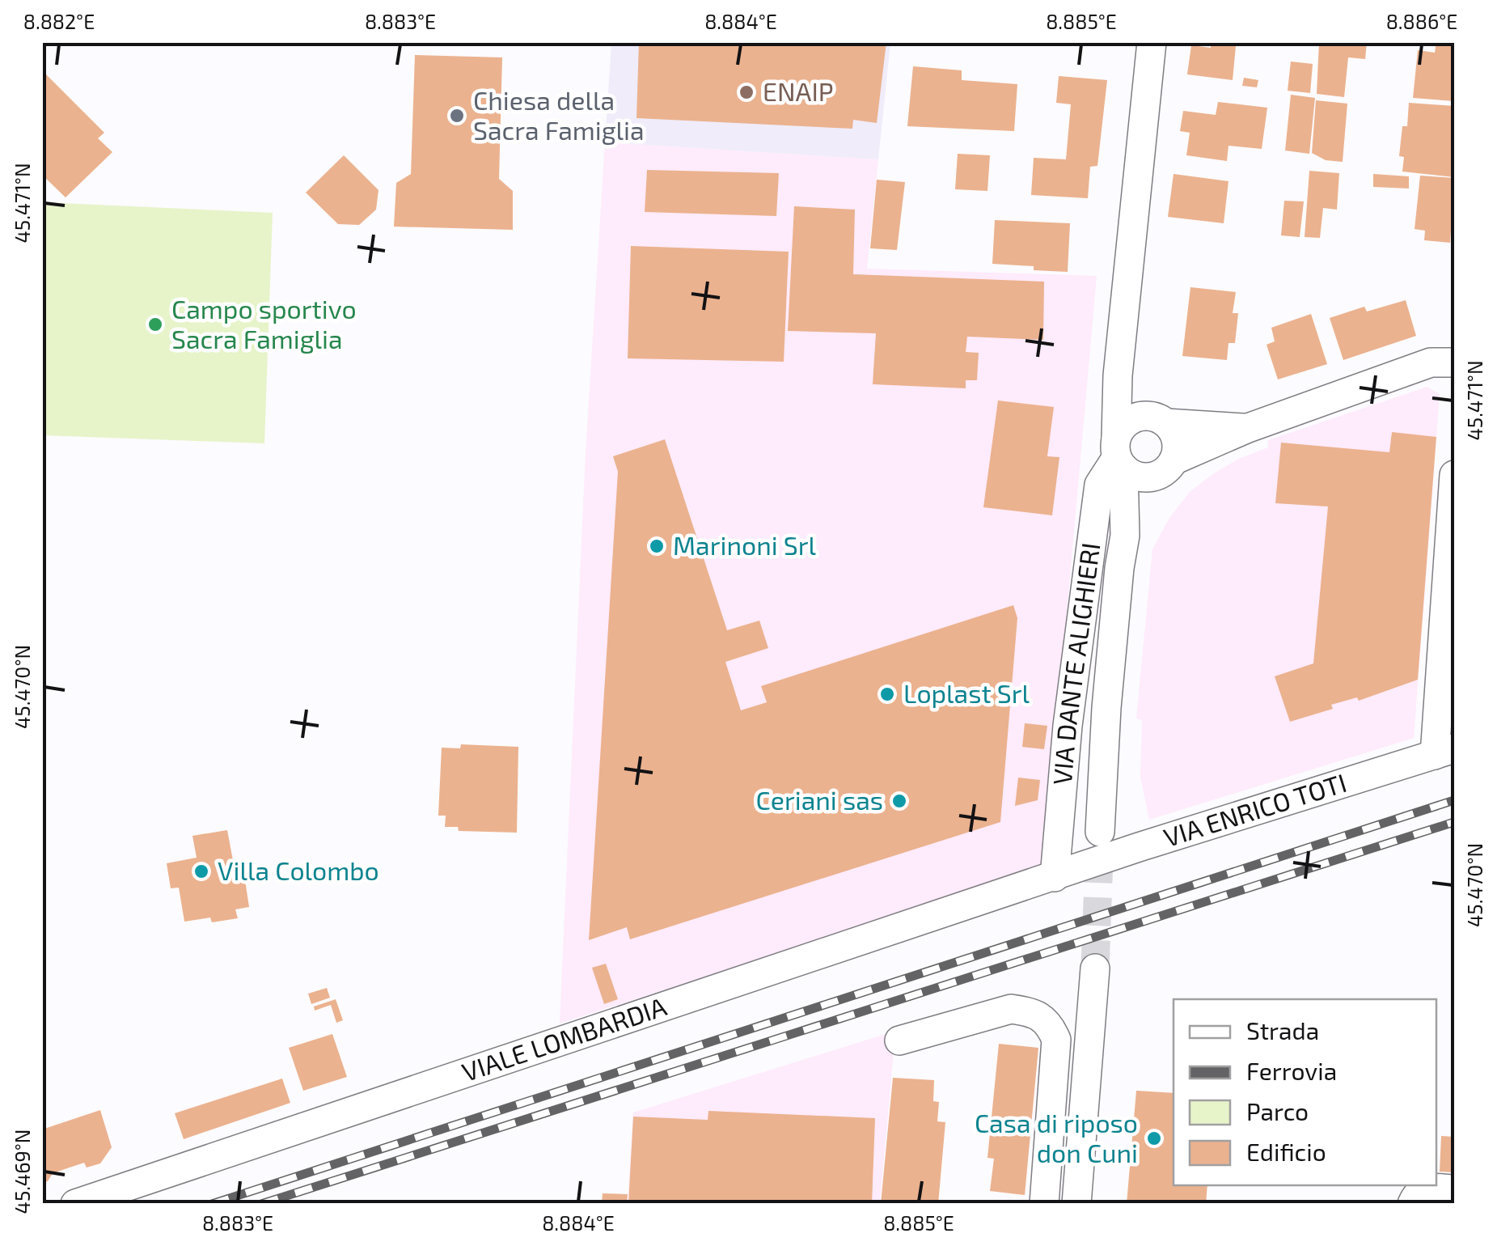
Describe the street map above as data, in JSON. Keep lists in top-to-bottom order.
{
  "streets": {
    "street": ["VIA DANTE ALIGHIERI", "VIA ENRICO TOTI", "VIALE LOMBARDIA"]
  },
  "crossings": [
    ["VIA DANTE ALIGHIERI", "VIA ENRICO TOTI"],
    ["VIA DANTE ALIGHIERI", "VIALE LOMBARDIA"],
    ["VIA ENRICO TOTI", "VIALE LOMBARDIA"]
  ],
  "places": [
    "ENAIP",
    "Chiesa della Sacra Famiglia",
    "Campo sportivo Sacra Famiglia",
    "Marinoni Srl",
    "Loplast Srl",
    "Ceriani sas",
    "Villa Colombo",
    "Casa di riposo don Cuni"
  ],
  "legend": [
    "Strada",
    "Ferrovia",
    "Parco",
    "Edificio"
  ],
  "coordinates": [
    "8.882°E",
    "8.883°E",
    "8.884°E",
    "8.885°E",
    "8.886°E",
    "45.471°N",
    "45.470°N",
    "45.469°N"
  ]
}
